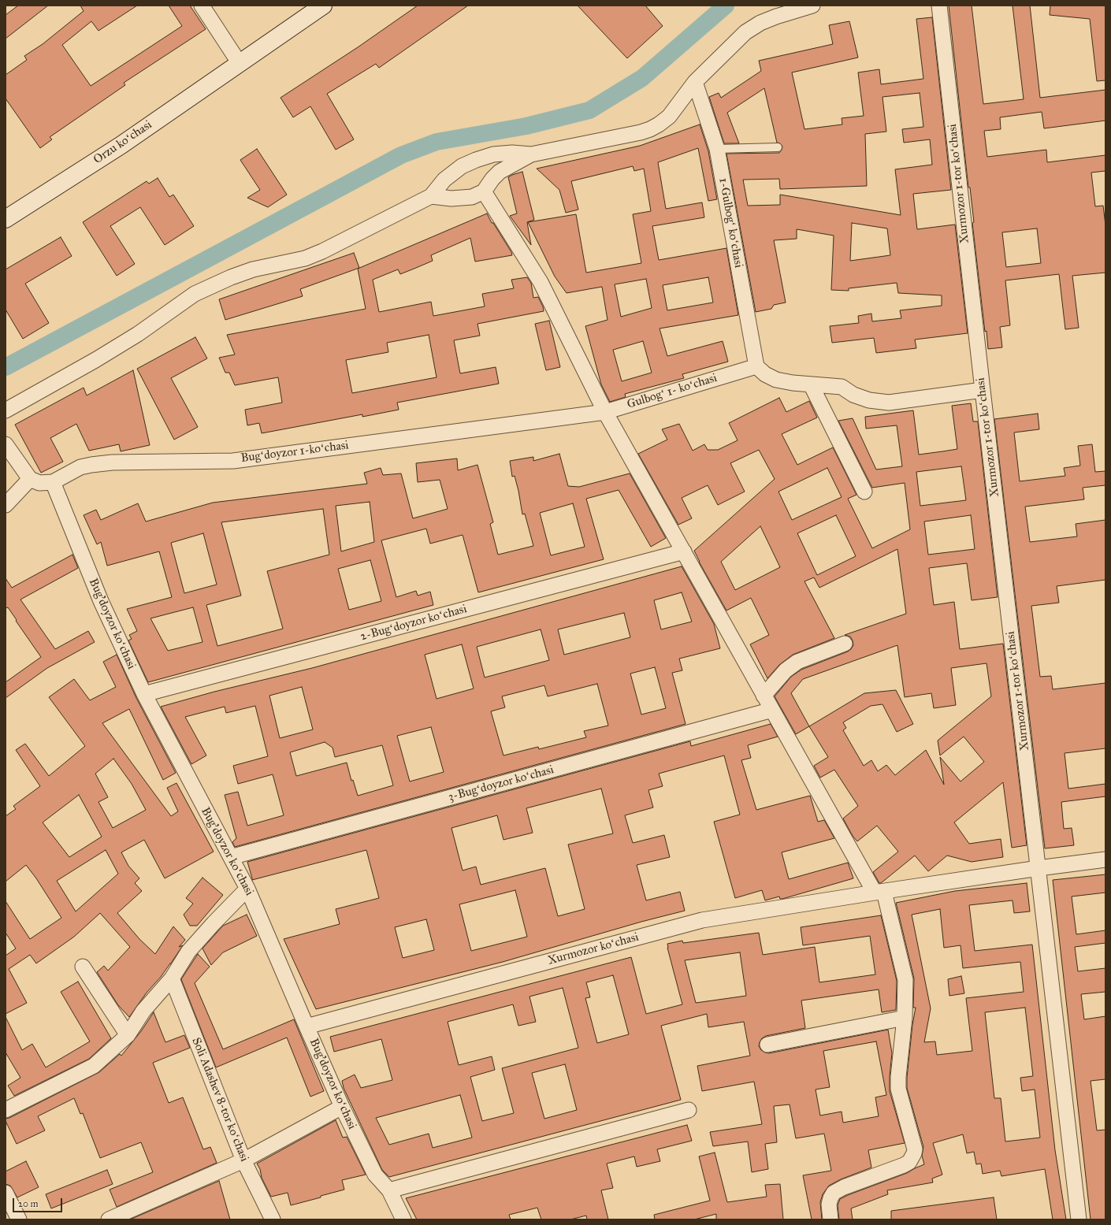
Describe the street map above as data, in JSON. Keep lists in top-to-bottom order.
{
  "streets": {
    "street": [
      "Orzu koʻchasi",
      "Xurmozor 1-tor koʻchasi",
      "1-Gulbogʻ koʻchasi",
      "Gulbogʻ 1- koʻchasi",
      "Bugʻdoyzor 1-koʻchasi",
      "2-Bugʻdoyzor koʻchasi",
      "Bug'doyzor koʻchasi",
      "3-Bugʻdoyzor koʻchasi",
      "Xurmozor koʻchasi",
      "Soli Adashev 8-tor koʻchasi"
    ]
  },
  "crossings": [
    ["Xurmozor 1-tor koʻchasi", "Xurmozor koʻchasi"],
    ["1-Gulbogʻ koʻchasi", "Gulbogʻ 1- koʻchasi"],
    ["Gulbogʻ 1- koʻchasi", "Bugʻdoyzor 1-koʻchasi"],
    ["Bugʻdoyzor 1-koʻchasi", "Bug'doyzor koʻchasi"],
    ["2-Bugʻdoyzor koʻchasi", "Bug'doyzor koʻchasi"],
    ["Bug'doyzor koʻchasi", "3-Bugʻdoyzor koʻchasi"],
    ["Bug'doyzor koʻchasi", "Xurmozor koʻchasi"]
  ],
  "scale_bar": "20 m"
}
